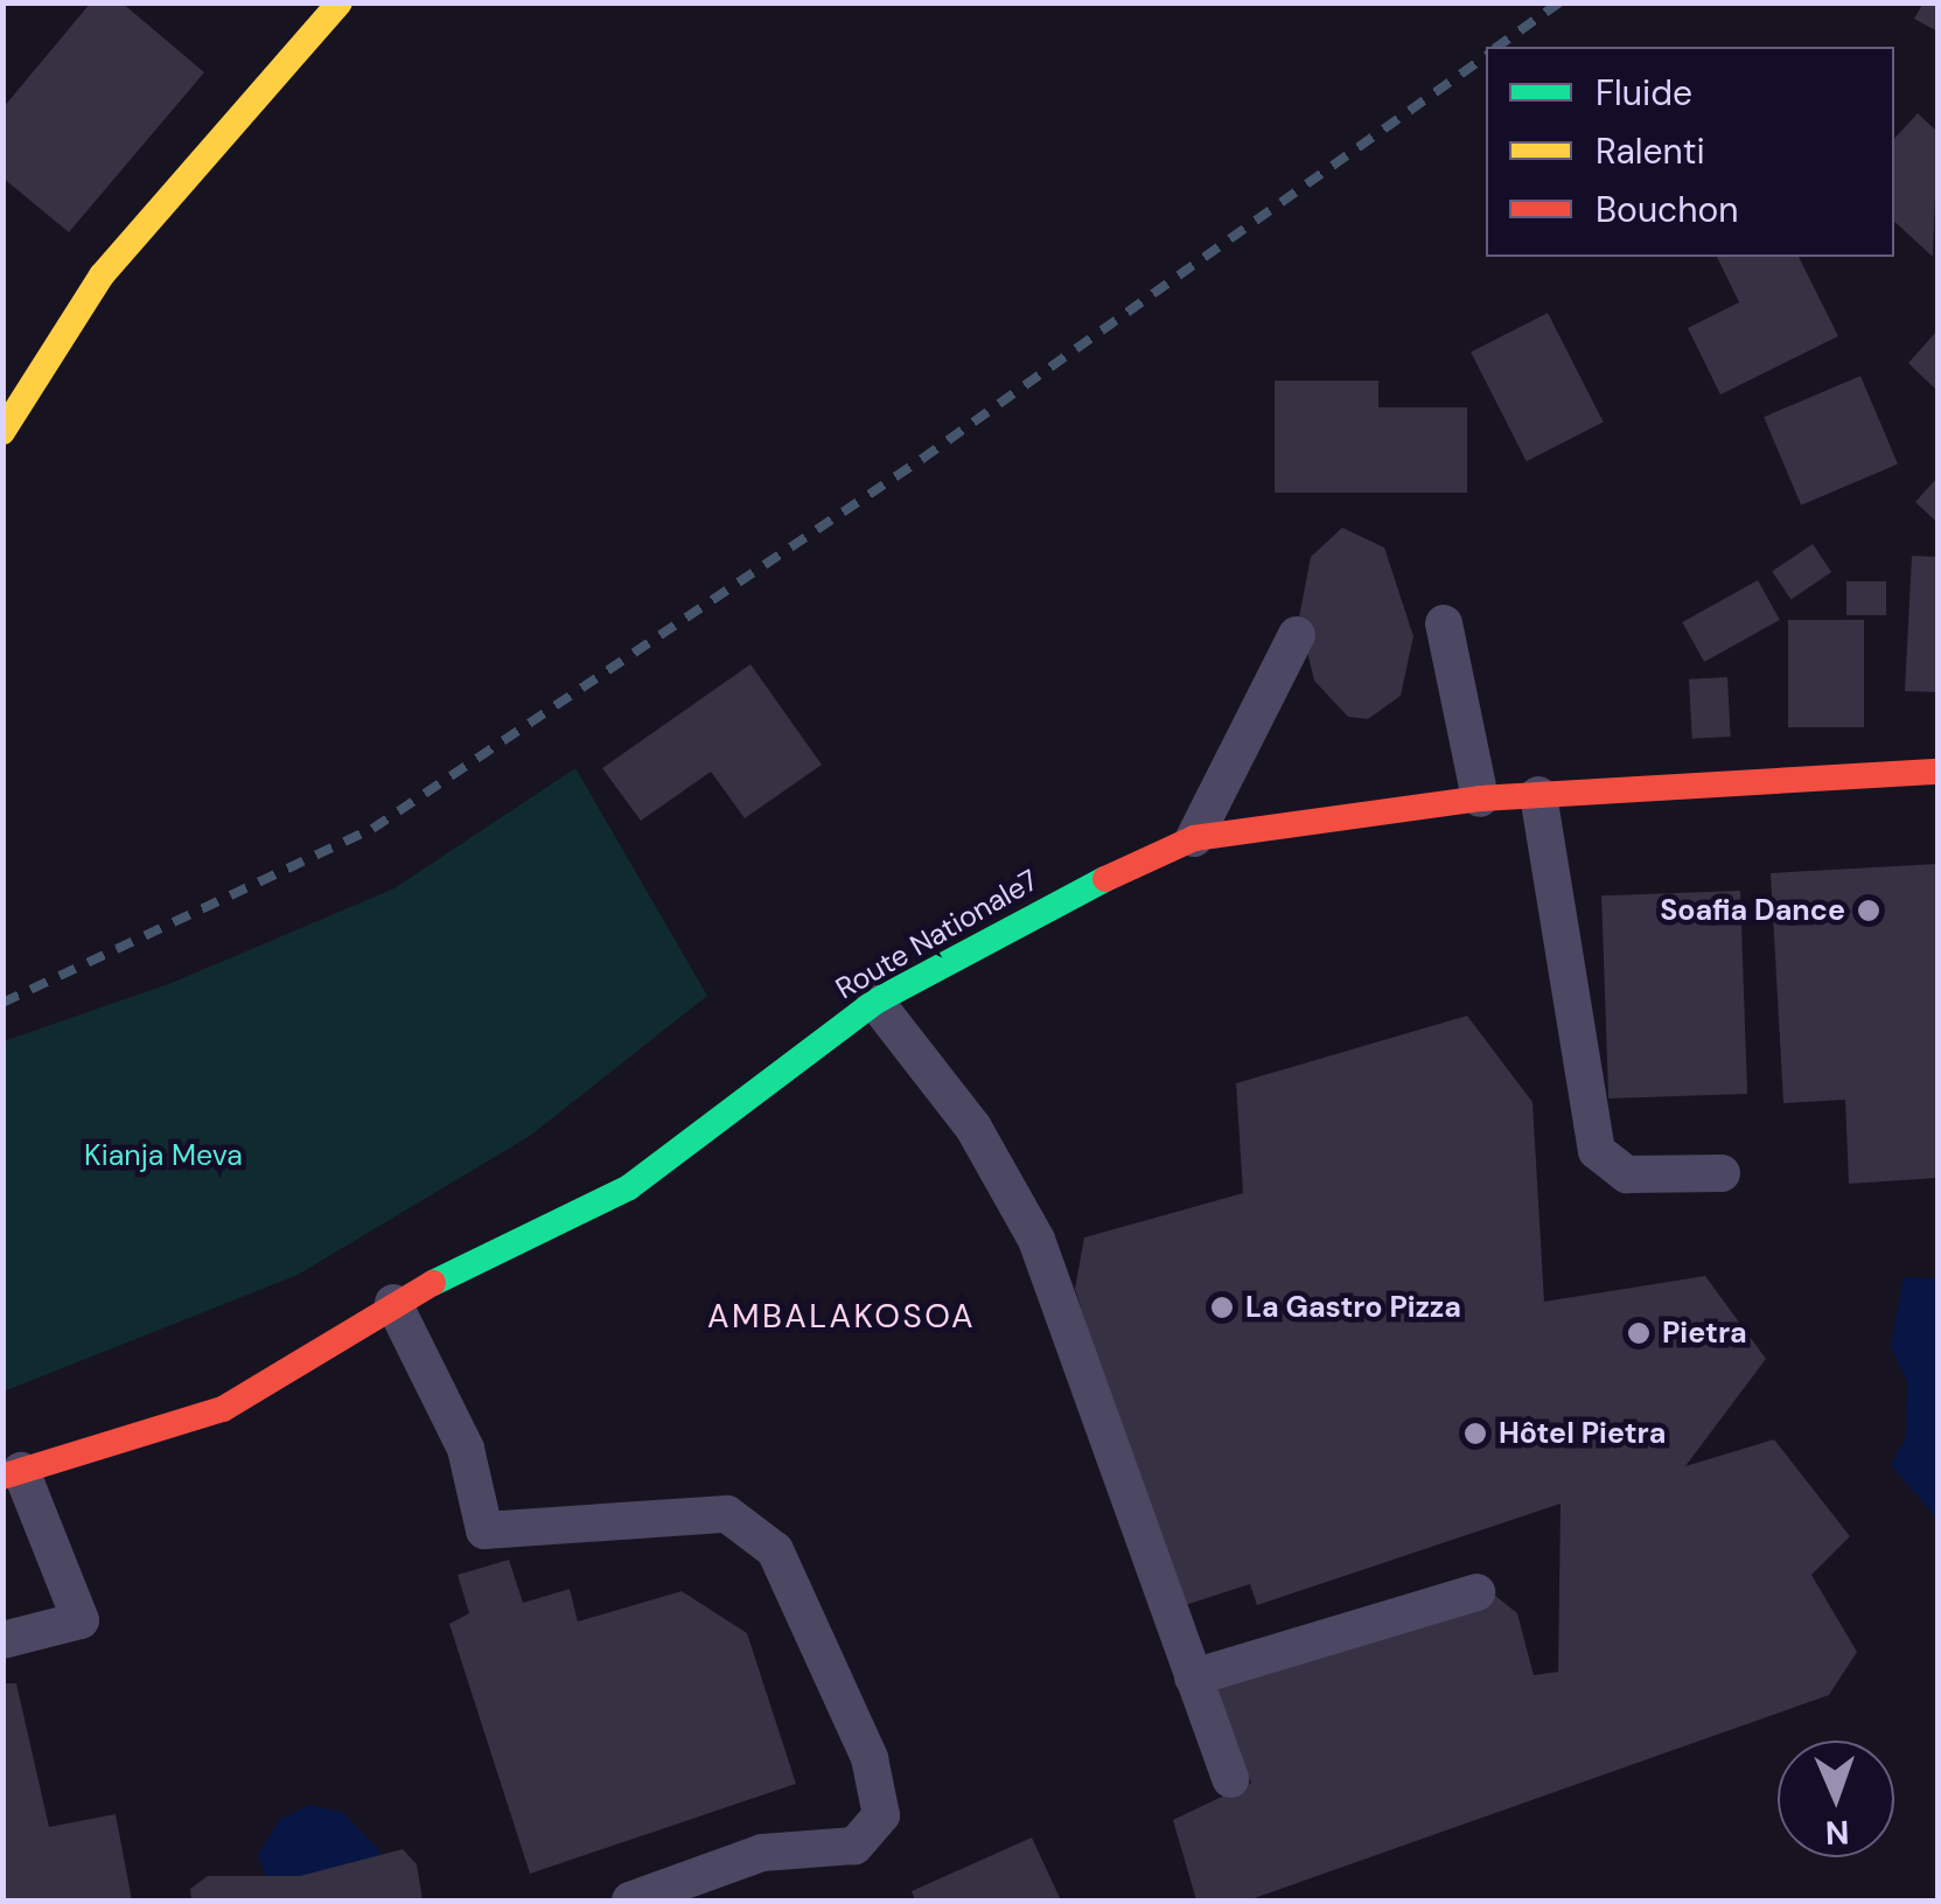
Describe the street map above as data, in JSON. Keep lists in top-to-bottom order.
{
  "streets": {
    "main road": ["Route Nationale7"]
  },
  "districts": ["AMBALAKOSOA"],
  "parks": ["Kianja Meva"],
  "places": [
    "Soafia Dance",
    "La Gastro Pizza",
    "Pietra",
    "Hôtel Pietra"
  ],
  "legend": ["Fluide", "Ralenti", "Bouchon"],
  "north": "bottom"
}
